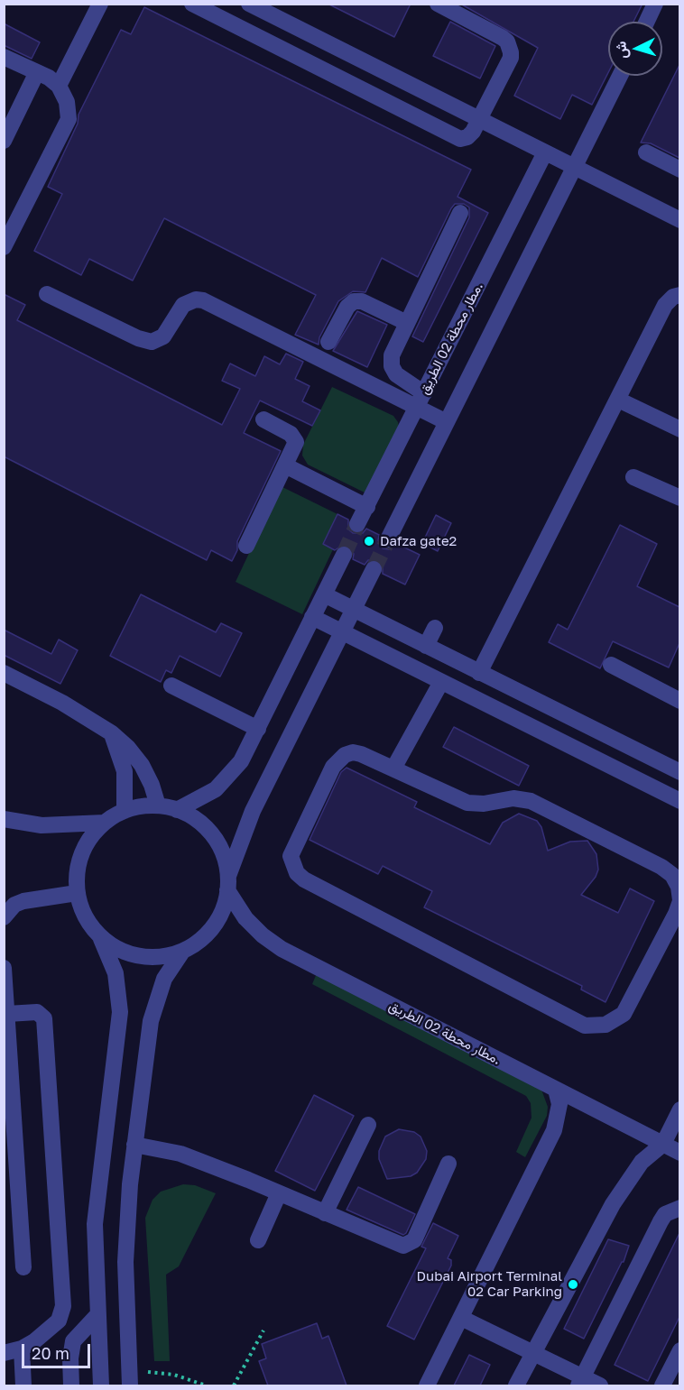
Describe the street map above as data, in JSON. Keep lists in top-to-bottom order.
{
  "streets": {
    "street": ["مطار محطة 02 الطريق."]
  },
  "places": ["Dafza gate2", "Dubai Airport Terminal 02 Car Parking"],
  "scale_bar": "20 m",
  "north": "left"
}
